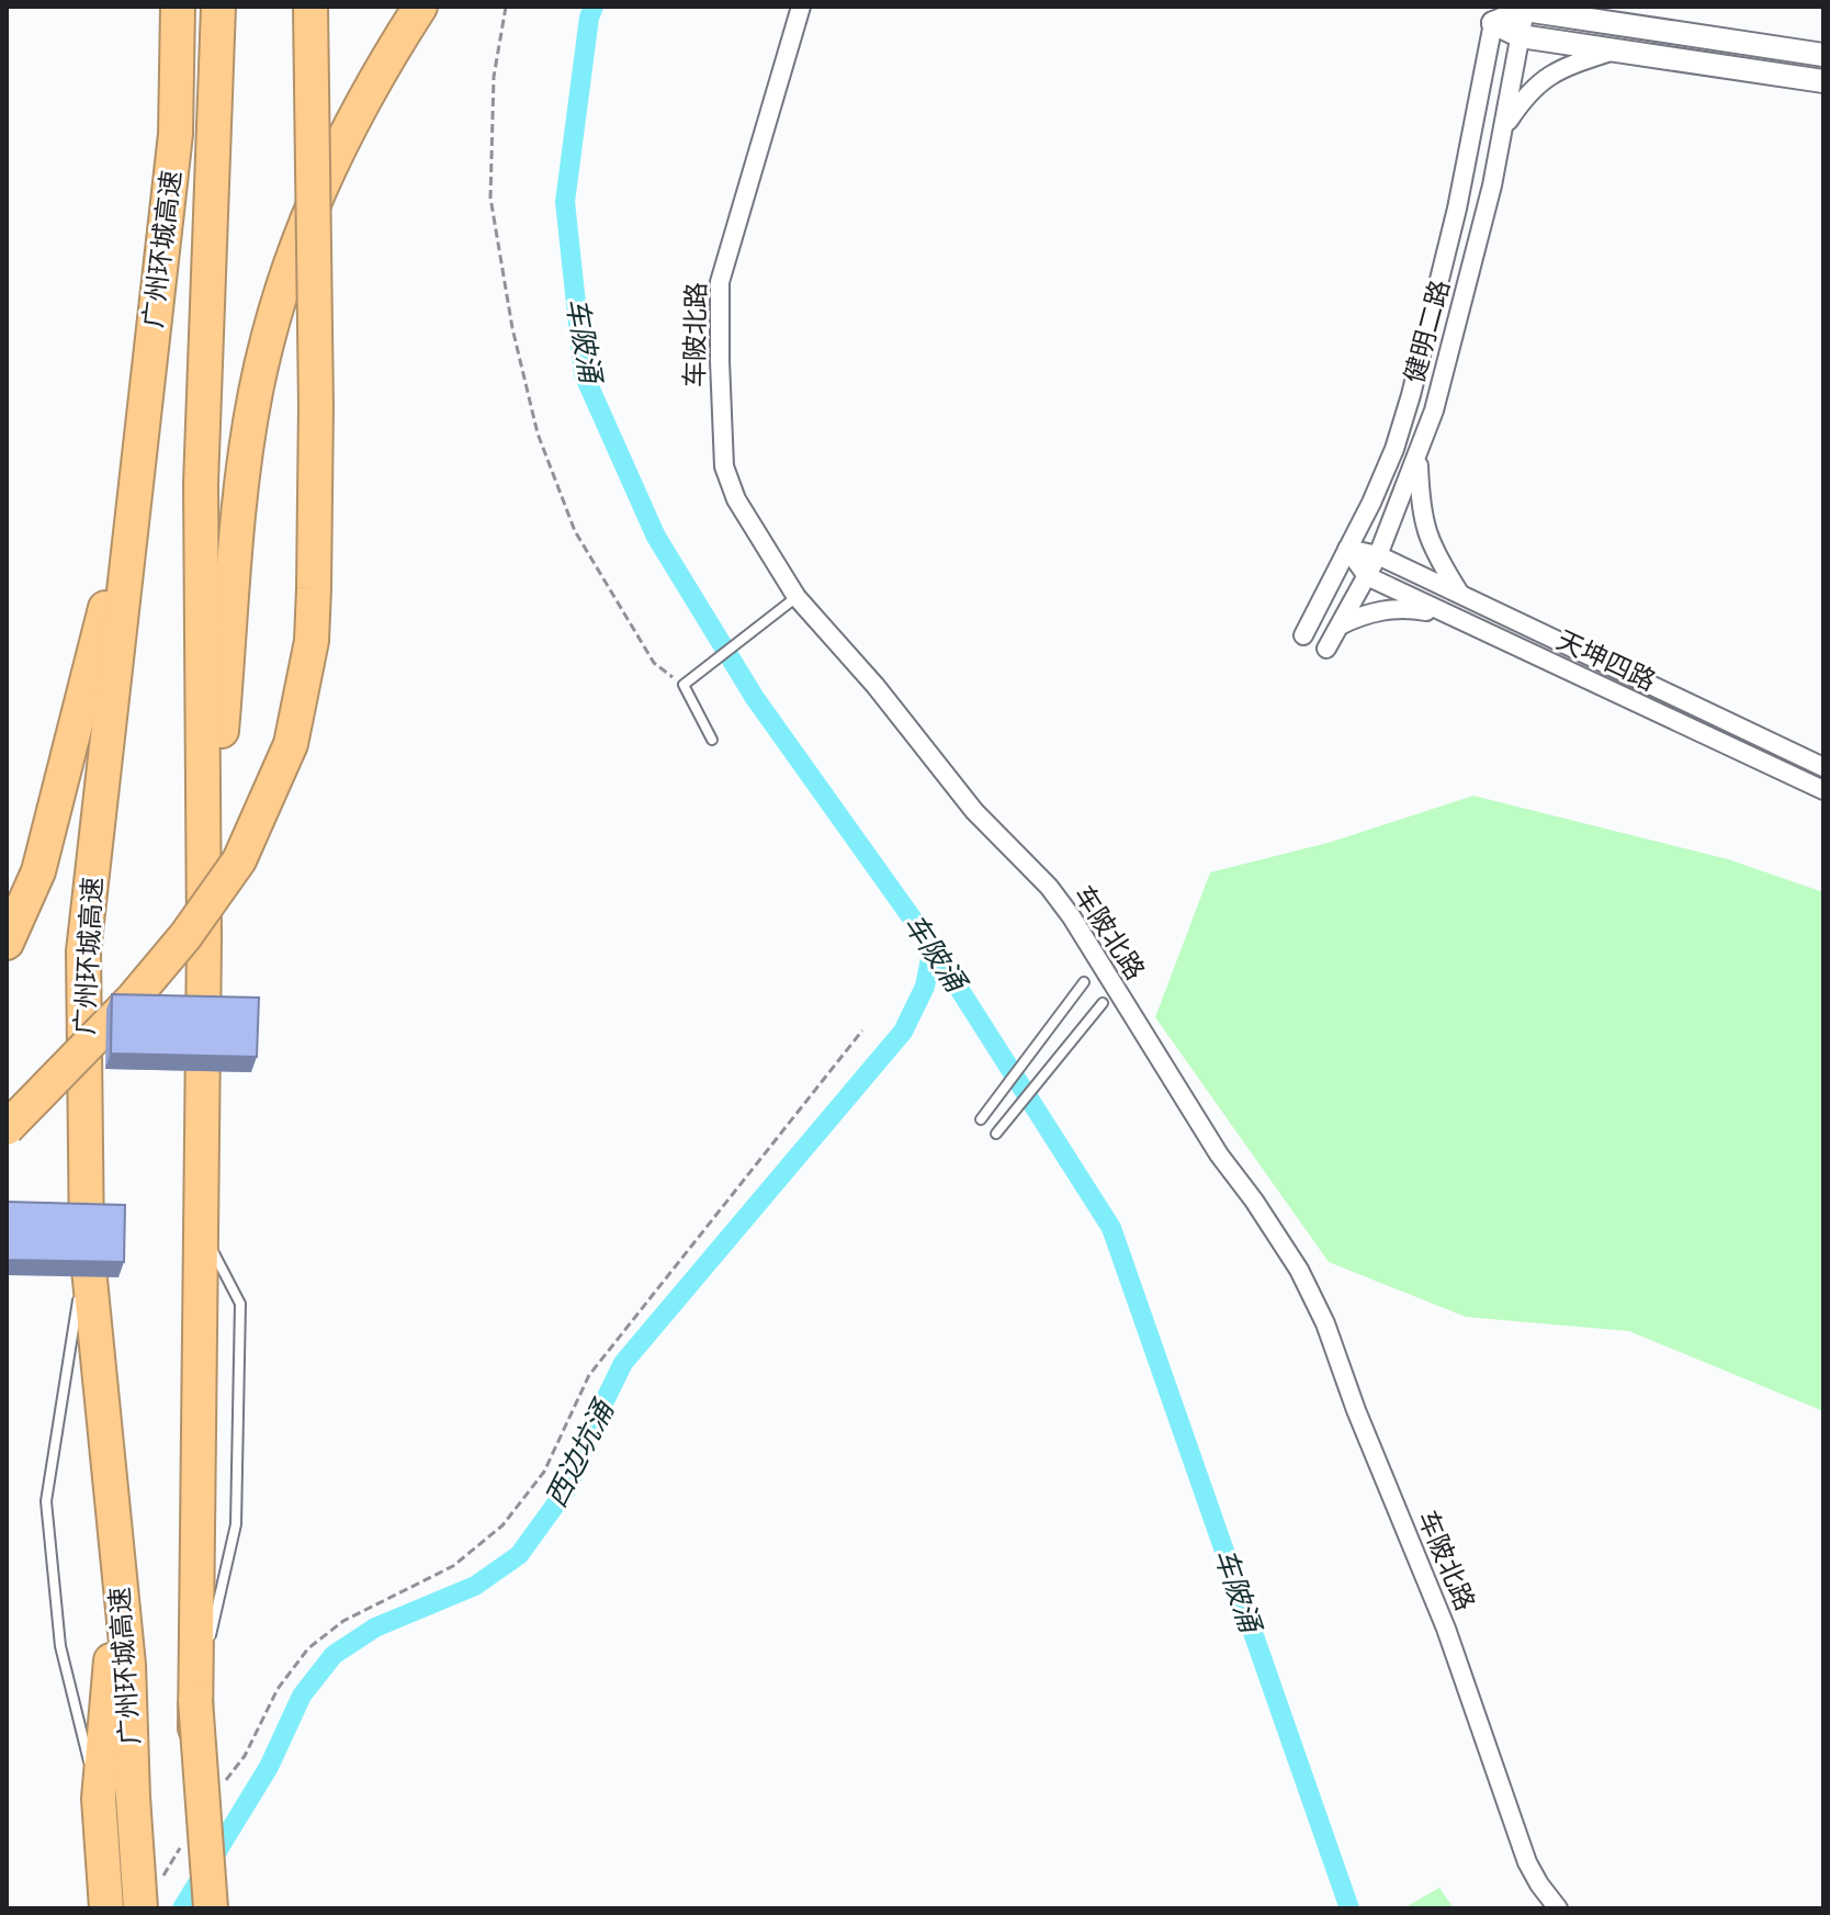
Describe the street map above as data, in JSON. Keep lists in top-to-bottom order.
{
  "streets": {
    "highway": ["广州环城高速"],
    "street": ["健明二路", "车陂北路", "天坤四路"]
  },
  "crossings": [
    ["健明二路", "天坤四路"]
  ],
  "water": ["车陂涌", "西边坑涌"]
}
